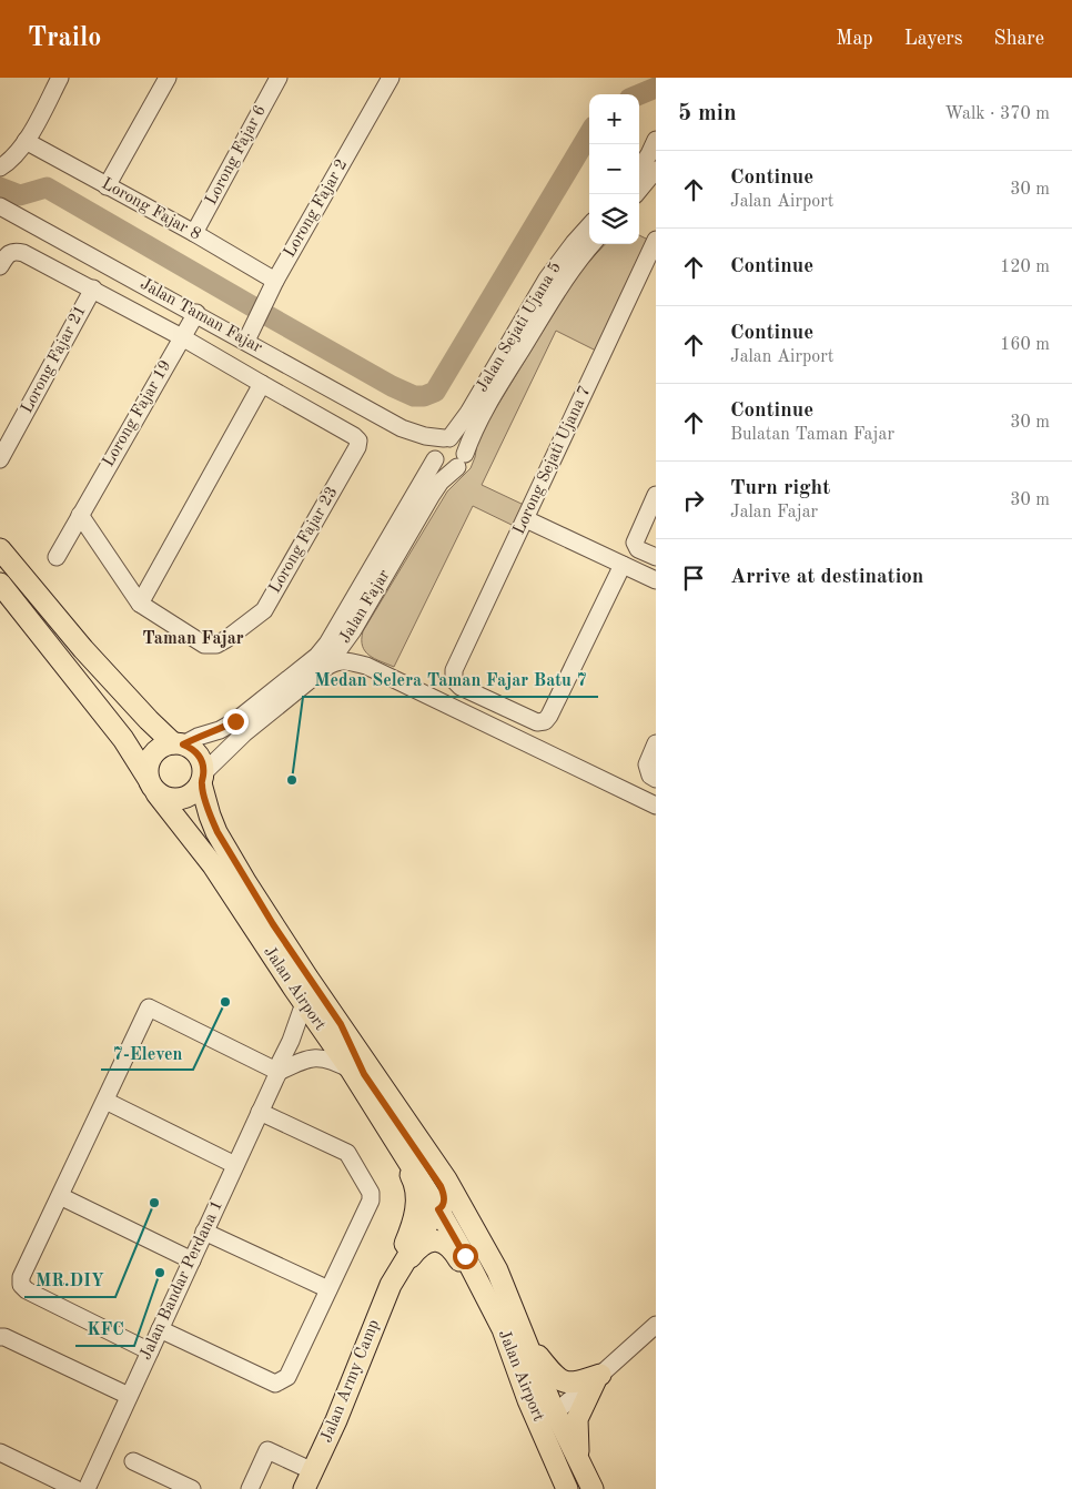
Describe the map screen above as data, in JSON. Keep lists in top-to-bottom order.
{
  "streets": {
    "main road": ["Jalan Airport", "Jalan Army Camp"],
    "street": [
      "Lorong Fajar 6",
      "Lorong Fajar 2",
      "Lorong Fajar 8",
      "Jalan Taman Fajar",
      "Jalan Sejati Ujana 5",
      "Lorong Fajar 21",
      "Lorong Fajar 19",
      "Lorong Sejati Ujana 7",
      "Lorong Fajar 23",
      "Jalan Fajar",
      "Jalan Bandar Perdana 1"
    ]
  },
  "crossings": [
    ["Lorong Fajar 6", "Lorong Fajar 8"],
    ["Lorong Fajar 2", "Lorong Fajar 8"],
    ["Lorong Fajar 2", "Jalan Taman Fajar"],
    ["Jalan Taman Fajar", "Lorong Fajar 19"],
    ["Jalan Sejati Ujana 5", "Jalan Fajar"],
    ["Lorong Fajar 21", "Lorong Fajar 23"],
    ["Lorong Fajar 19", "Lorong Fajar 23"],
    ["Jalan Fajar", "Jalan Airport"],
    ["Jalan Airport", "Jalan Bandar Perdana 1"]
  ],
  "districts": ["Taman Fajar"],
  "places": [
    "Medan Selera Taman Fajar Batu 7",
    "7-Eleven",
    "MR.DIY",
    "KFC"
  ],
  "page": {
    "header": "Trailo",
    "nav": ["Map", "Layers", "Share"],
    "heading": ["5 min", "Walk · 370 m"],
    "map_buttons": ["+", "−"],
    "list": [
      ["Continue", "Jalan Airport", "30 m"],
      ["Continue", "120 m"],
      ["Continue", "Jalan Airport", "160 m"],
      ["Continue", "Bulatan Taman Fajar", "30 m"],
      ["Turn right", "Jalan Fajar", "30 m"],
      "Arrive at destination"
    ]
  }
}
